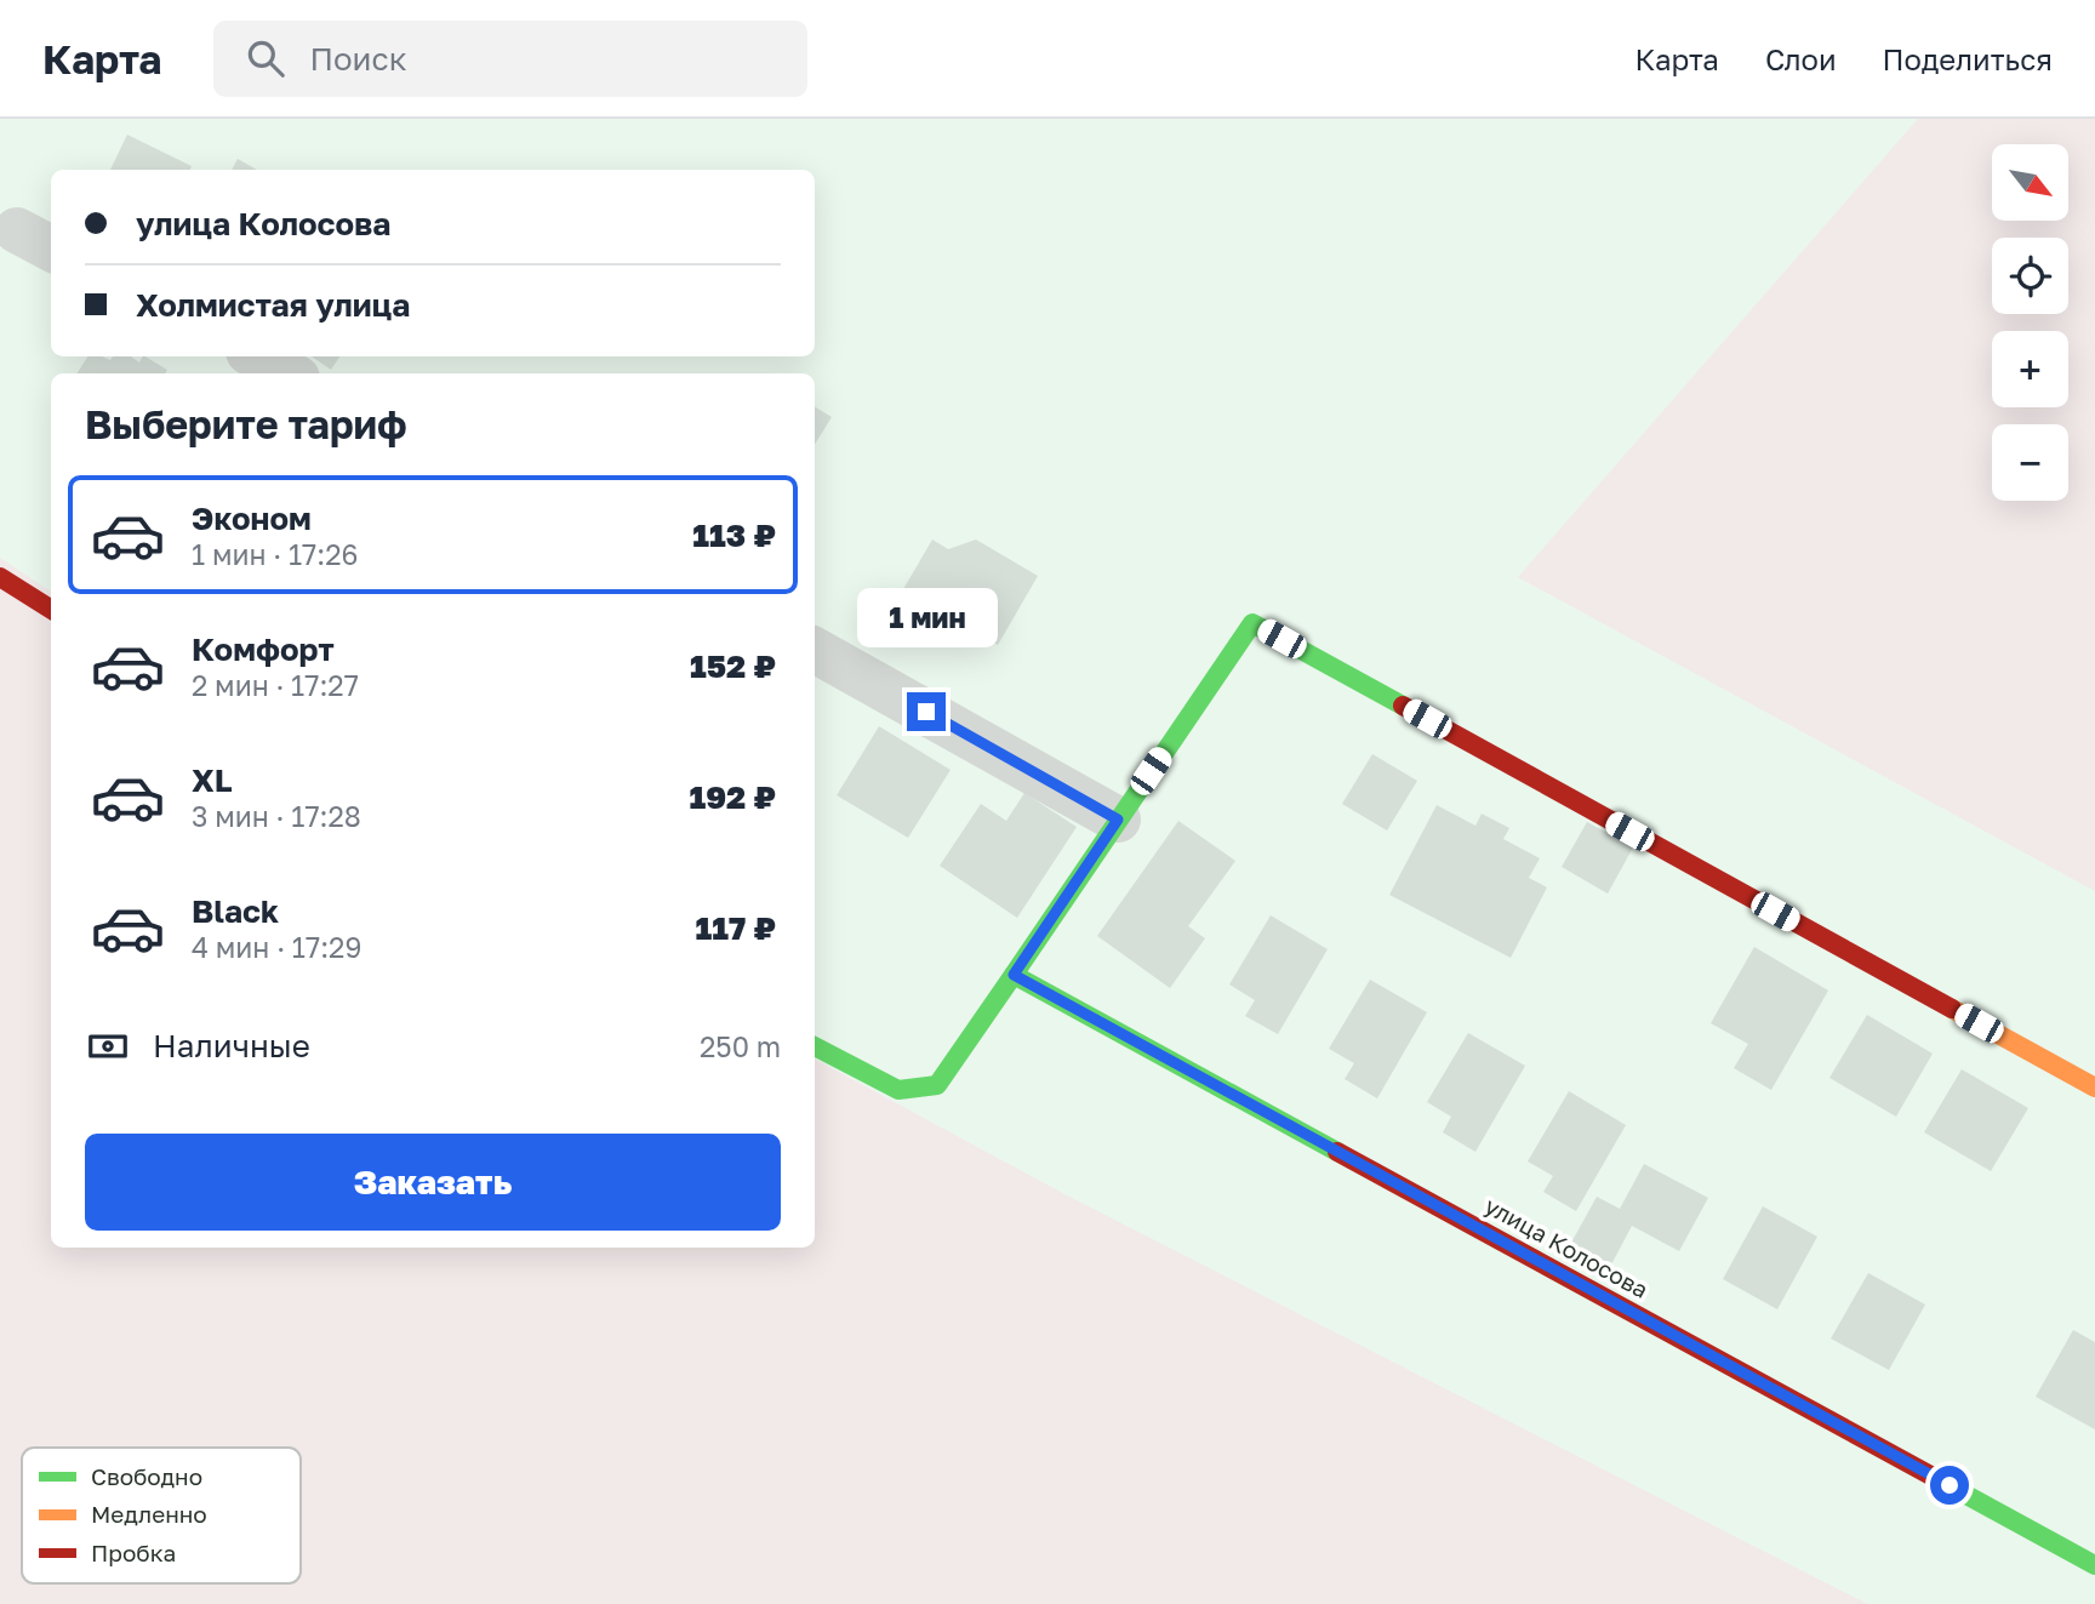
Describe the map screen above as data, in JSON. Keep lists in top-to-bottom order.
{
  "streets": {
    "street": ["улица Колосова"]
  },
  "legend": ["Свободно", "Медленно", "Пробка"],
  "north": "bottom right",
  "page": {
    "header": "Карта",
    "search": "Поиск",
    "nav": ["Карта", "Слои", "Поделиться"],
    "map_buttons": ["+", "−"],
    "banner": ["улица Колосова", "Холмистая улица"],
    "heading": "Выберите тариф",
    "list": [
      {
        "name": "Эконом",
        "note": "1 мин · 17:26",
        "value": "113 ₽"
      },
      {
        "name": "Комфорт",
        "note": "2 мин · 17:27",
        "value": "152 ₽"
      },
      {
        "name": "XL",
        "note": "3 мин · 17:28",
        "value": "192 ₽"
      },
      {
        "name": "Black",
        "note": "4 мин · 17:29",
        "value": "117 ₽"
      }
    ],
    "bubble": "1 мин",
    "pay": ["Наличные", "250 m"],
    "buttons": "Заказать"
  }
}
